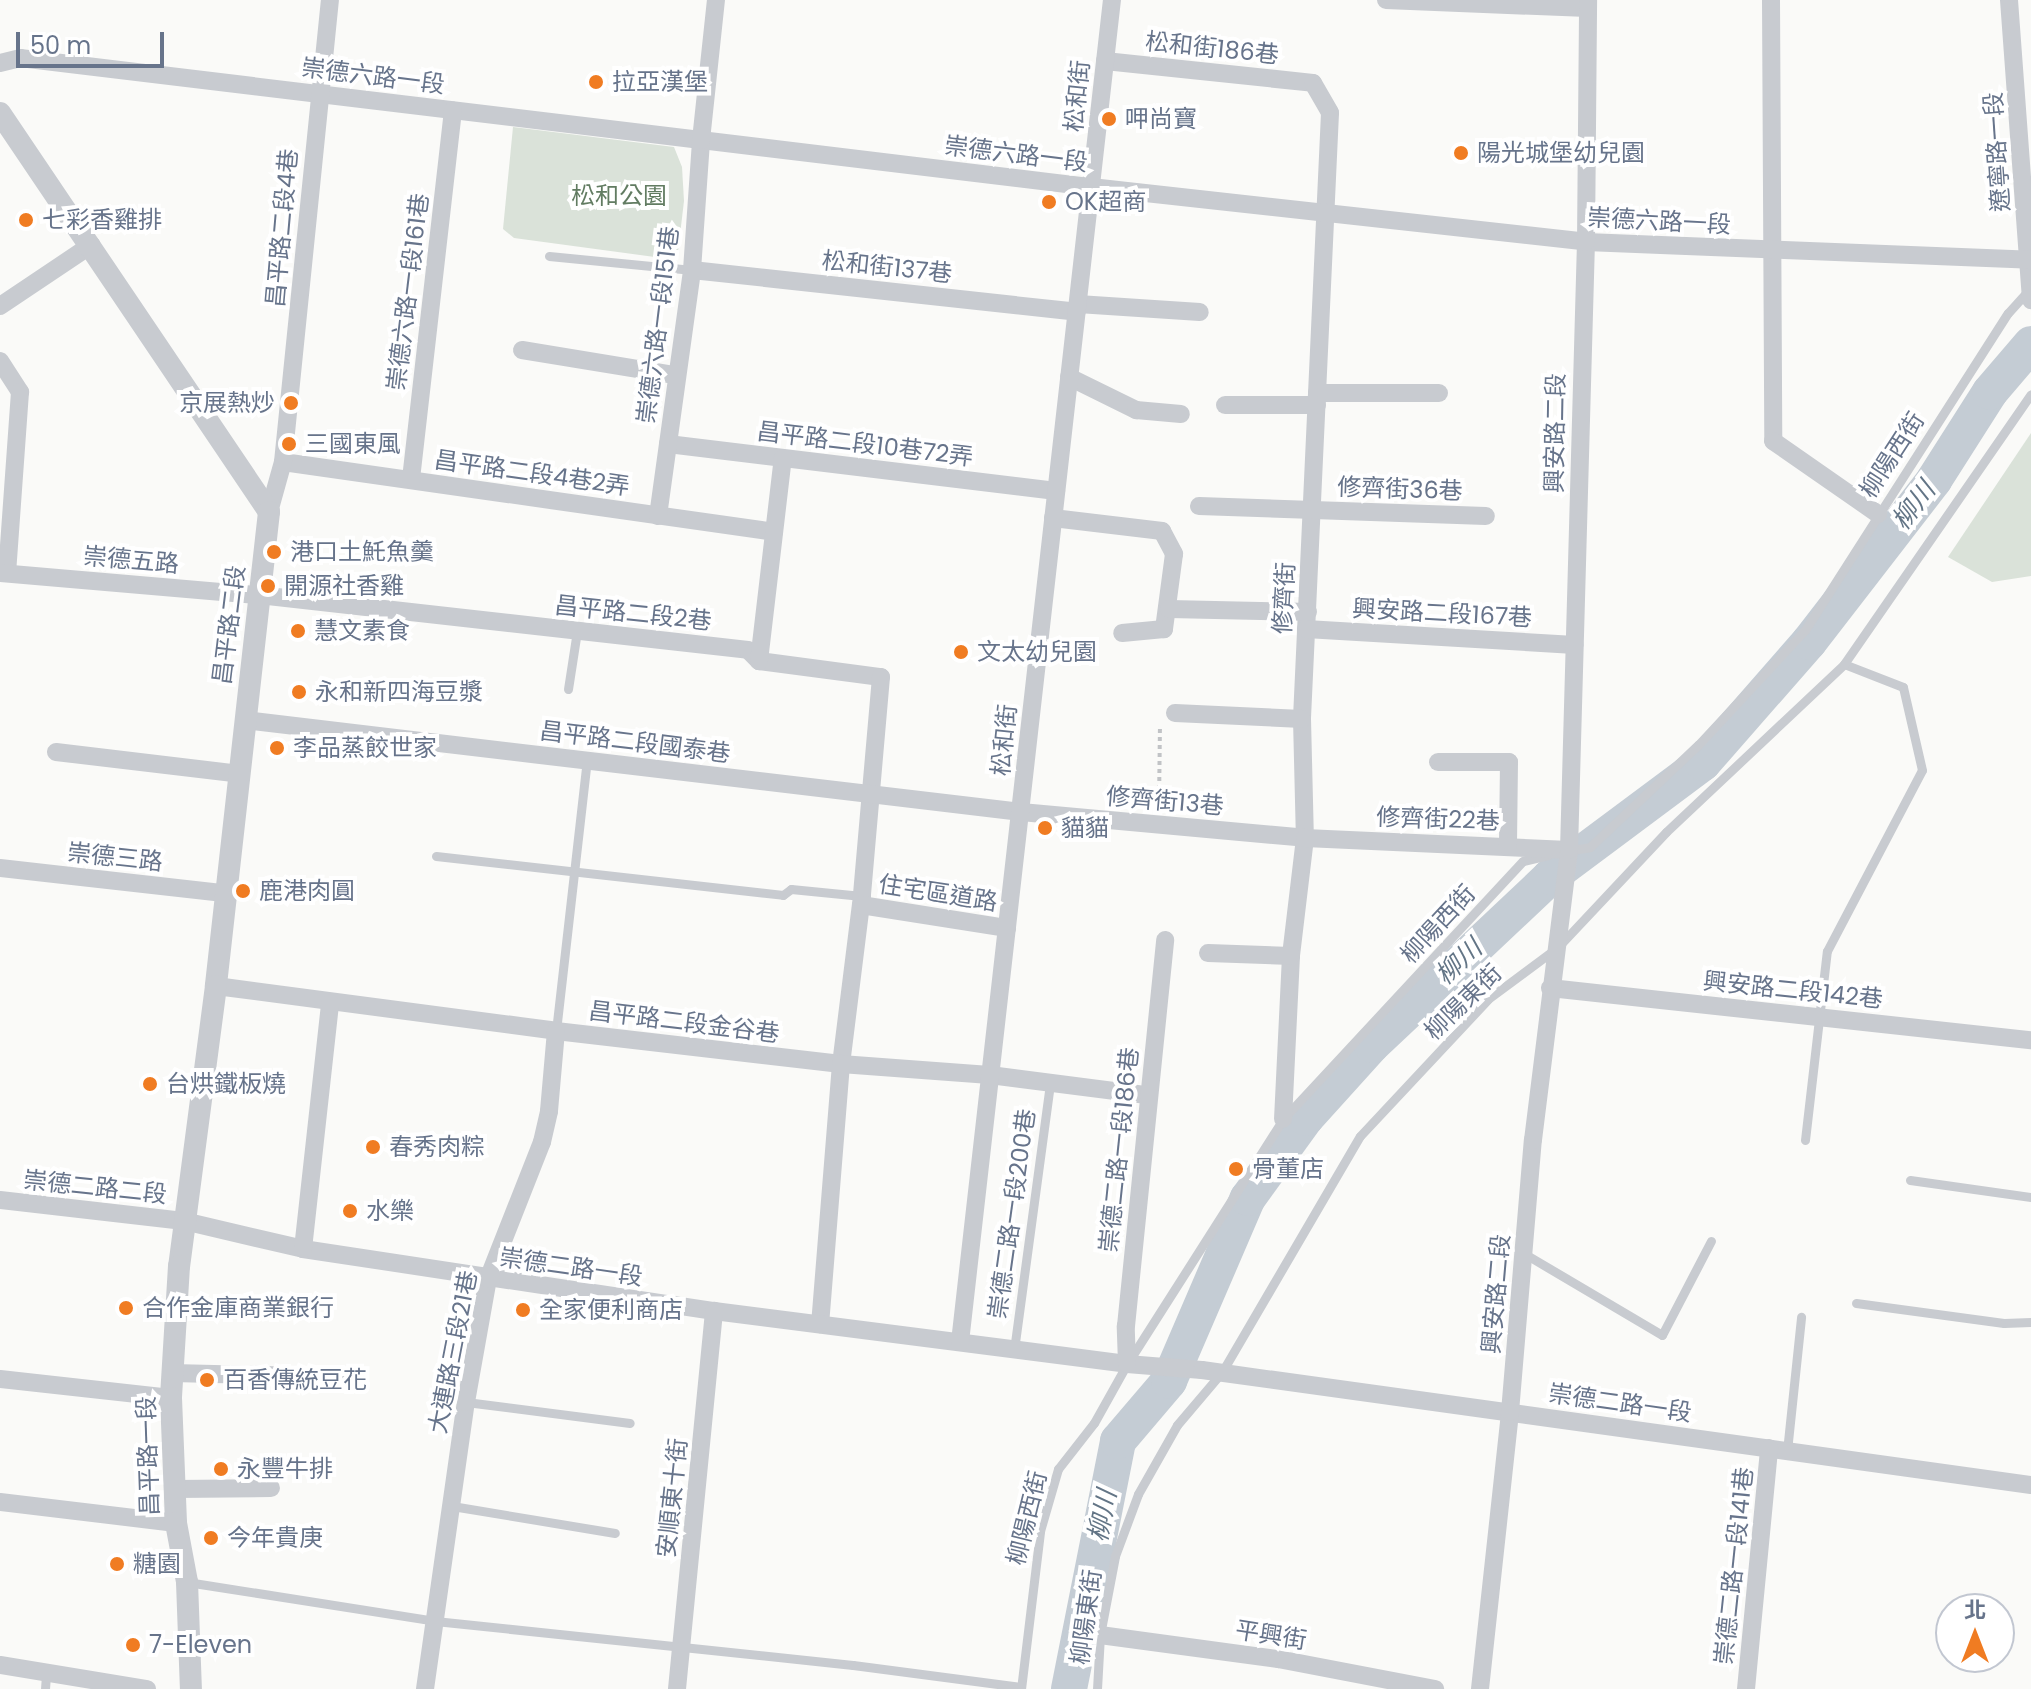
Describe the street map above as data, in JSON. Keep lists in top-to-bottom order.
{
  "streets": {
    "street": [
      "松和街186巷",
      "崇德六路一段",
      "松和街",
      "遼寧路一段",
      "昌平路二段4巷",
      "松和街137巷",
      "崇德六路一段161巷",
      "崇德六路一段151巷",
      "興安路二段",
      "昌平路二段10巷72弄",
      "昌平路二段4巷2弄",
      "修齊街36巷",
      "崇德五路",
      "修齊街",
      "昌平路二段2巷",
      "興安路二段167巷",
      "昌平路二段",
      "昌平路二段國泰巷",
      "修齊街13巷",
      "修齊街22巷",
      "崇德三路",
      "住宅區道路",
      "興安路二段142巷",
      "昌平路二段金谷巷",
      "崇德二路一段186巷",
      "崇德二路二段",
      "崇德二路一段",
      "大連路三段21巷",
      "昌平路一段",
      "安順東十街",
      "崇德二路一段141巷",
      "平興街"
    ],
    "lane": ["柳陽西街", "柳陽東街", "崇德二路一段200巷"]
  },
  "crossings": [
    ["松和街186巷", "松和街"],
    ["松和街186巷", "修齊街"],
    ["崇德六路一段", "松和街"],
    ["崇德六路一段", "遼寧路一段"],
    ["崇德六路一段", "昌平路二段4巷"],
    ["崇德六路一段", "崇德六路一段161巷"],
    ["崇德六路一段", "崇德六路一段151巷"],
    ["崇德六路一段", "興安路二段"],
    ["崇德六路一段", "修齊街"],
    ["松和街", "松和街137巷"],
    ["松和街", "昌平路二段10巷72弄"],
    ["松和街", "昌平路二段國泰巷"],
    ["松和街", "修齊街13巷"],
    ["松和街", "住宅區道路"],
    ["松和街", "昌平路二段金谷巷"],
    ["松和街", "崇德二路一段"],
    ["遼寧路一段", "柳陽西街"],
    ["昌平路二段4巷", "昌平路二段4巷2弄"],
    ["昌平路二段4巷", "昌平路二段"],
    ["松和街137巷", "崇德六路一段151巷"],
    ["崇德六路一段161巷", "昌平路二段4巷2弄"],
    ["崇德六路一段151巷", "昌平路二段10巷72弄"],
    ["崇德六路一段151巷", "昌平路二段4巷2弄"],
    ["興安路二段", "柳陽西街"],
    ["興安路二段", "興安路二段167巷"],
    ["興安路二段", "修齊街22巷"],
    ["興安路二段", "興安路二段142巷"],
    ["興安路二段", "柳陽東街"],
    ["興安路二段", "崇德二路一段"],
    ["柳陽西街", "修齊街"],
    ["柳陽西街", "修齊街22巷"],
    ["柳陽西街", "崇德二路一段186巷"],
    ["柳陽西街", "崇德二路一段"],
    ["修齊街36巷", "修齊街"],
    ["崇德五路", "昌平路二段2巷"],
    ["崇德五路", "昌平路二段"],
    ["修齊街", "興安路二段167巷"],
    ["修齊街", "修齊街13巷"],
    ["修齊街", "修齊街22巷"],
    ["昌平路二段2巷", "昌平路二段"],
    ["昌平路二段2巷", "昌平路二段國泰巷"],
    ["昌平路二段", "昌平路二段國泰巷"],
    ["昌平路二段", "崇德三路"],
    ["昌平路二段", "昌平路二段金谷巷"],
    ["昌平路二段", "崇德二路二段"],
    ["昌平路二段", "崇德二路一段"],
    ["昌平路二段", "昌平路一段"],
    ["昌平路二段國泰巷", "修齊街13巷"],
    ["修齊街13巷", "修齊街22巷"],
    ["柳陽東街", "崇德二路一段"],
    ["柳陽東街", "平興街"],
    ["昌平路二段金谷巷", "崇德二路一段186巷"],
    ["昌平路二段金谷巷", "崇德二路一段200巷"],
    ["昌平路二段金谷巷", "大連路三段21巷"],
    ["崇德二路一段186巷", "崇德二路一段"],
    ["崇德二路二段", "崇德二路一段"],
    ["崇德二路二段", "昌平路一段"],
    ["崇德二路一段200巷", "崇德二路一段"],
    ["崇德二路一段", "大連路三段21巷"],
    ["崇德二路一段", "昌平路一段"],
    ["崇德二路一段", "安順東十街"],
    ["崇德二路一段", "崇德二路一段141巷"]
  ],
  "water": ["柳川"],
  "parks": ["松和公園"],
  "places": [
    "拉亞漢堡",
    "呷尚寶",
    "陽光城堡幼兒園",
    "OK超商",
    "七彩香雞排",
    "京展熱炒",
    "三國東風",
    "港口土魠魚羹",
    "開源社香雞",
    "慧文素食",
    "文太幼兒園",
    "永和新四海豆漿",
    "李品蒸餃世家",
    "貓貓",
    "鹿港肉圓",
    "台烘鐵板燒",
    "春秀肉粽",
    "骨董店",
    "水樂",
    "合作金庫商業銀行",
    "全家便利商店",
    "百香傳統豆花",
    "永豐牛排",
    "今年貴庚",
    "糖園",
    "7-Eleven"
  ],
  "scale_bar": "50 m",
  "north": "top"
}
